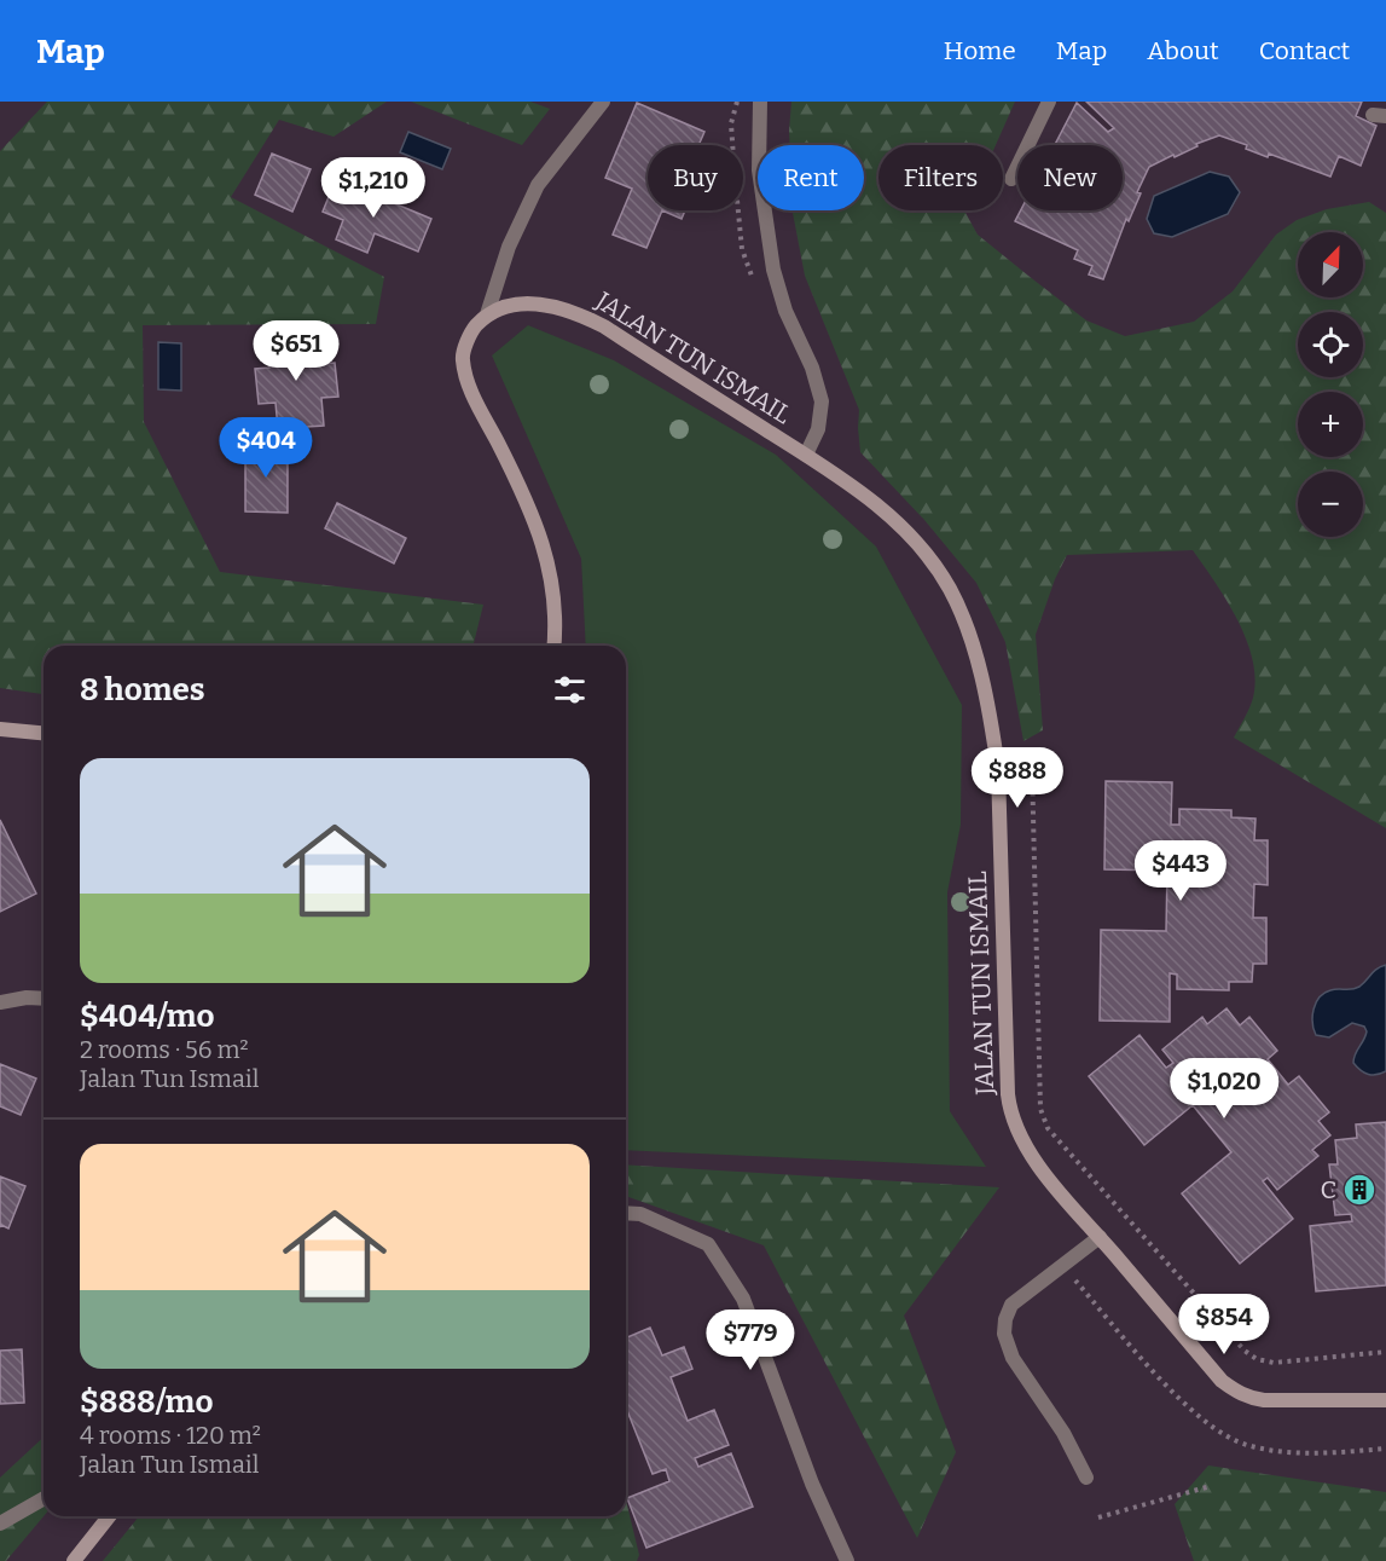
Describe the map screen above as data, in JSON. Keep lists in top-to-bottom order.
{
  "streets": {
    "street": ["JALAN TUN ISMAIL"]
  },
  "places": {
    "building": ["C"]
  },
  "north": "top right",
  "page": {
    "header": "Map",
    "nav": [
      "Home",
      "Map",
      "About",
      "Contact"
    ],
    "chip": [
      "Buy",
      "Rent",
      "Filters",
      "New"
    ],
    "price": [
      "$1,210",
      "$651",
      "$404",
      "$888",
      "$443",
      "$1,020",
      "$854",
      "$779"
    ],
    "map_buttons": ["+", "−"],
    "heading": "8 homes",
    "list": [
      {
        "name": "$404/mo",
        "note": "2 rooms · 56 m² · Jalan Tun Ismail"
      },
      {
        "name": "$888/mo",
        "note": "4 rooms · 120 m² · Jalan Tun Ismail"
      }
    ]
  }
}
